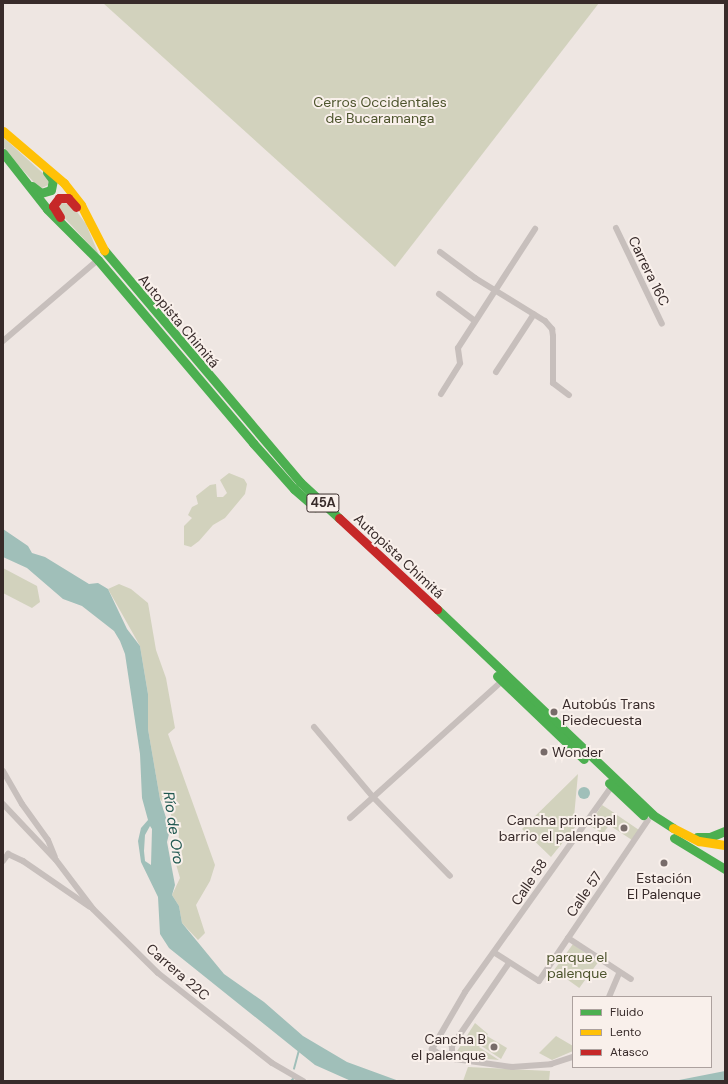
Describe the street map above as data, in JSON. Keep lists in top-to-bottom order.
{
  "streets": {
    "highway": ["Autopista Chimitá", "45A"],
    "street": [
      "Carrera 16C",
      "Calle 58",
      "Calle 57",
      "Carrera 22C"
    ]
  },
  "crossings": [
    ["Autopista Chimitá", "Calle 58"],
    ["Autopista Chimitá", "Calle 57"]
  ],
  "water": ["Río de Oro"],
  "parks": ["Cerros Occidentales de Bucaramanga", "parque el palenque"],
  "places": [
    "Autobús Trans Piedecuesta",
    "Wonder",
    "Cancha principal barrio el palenque",
    "Estación El Palenque",
    "Cancha B el palenque"
  ],
  "legend": ["Fluido", "Lento", "Atasco"]
}
